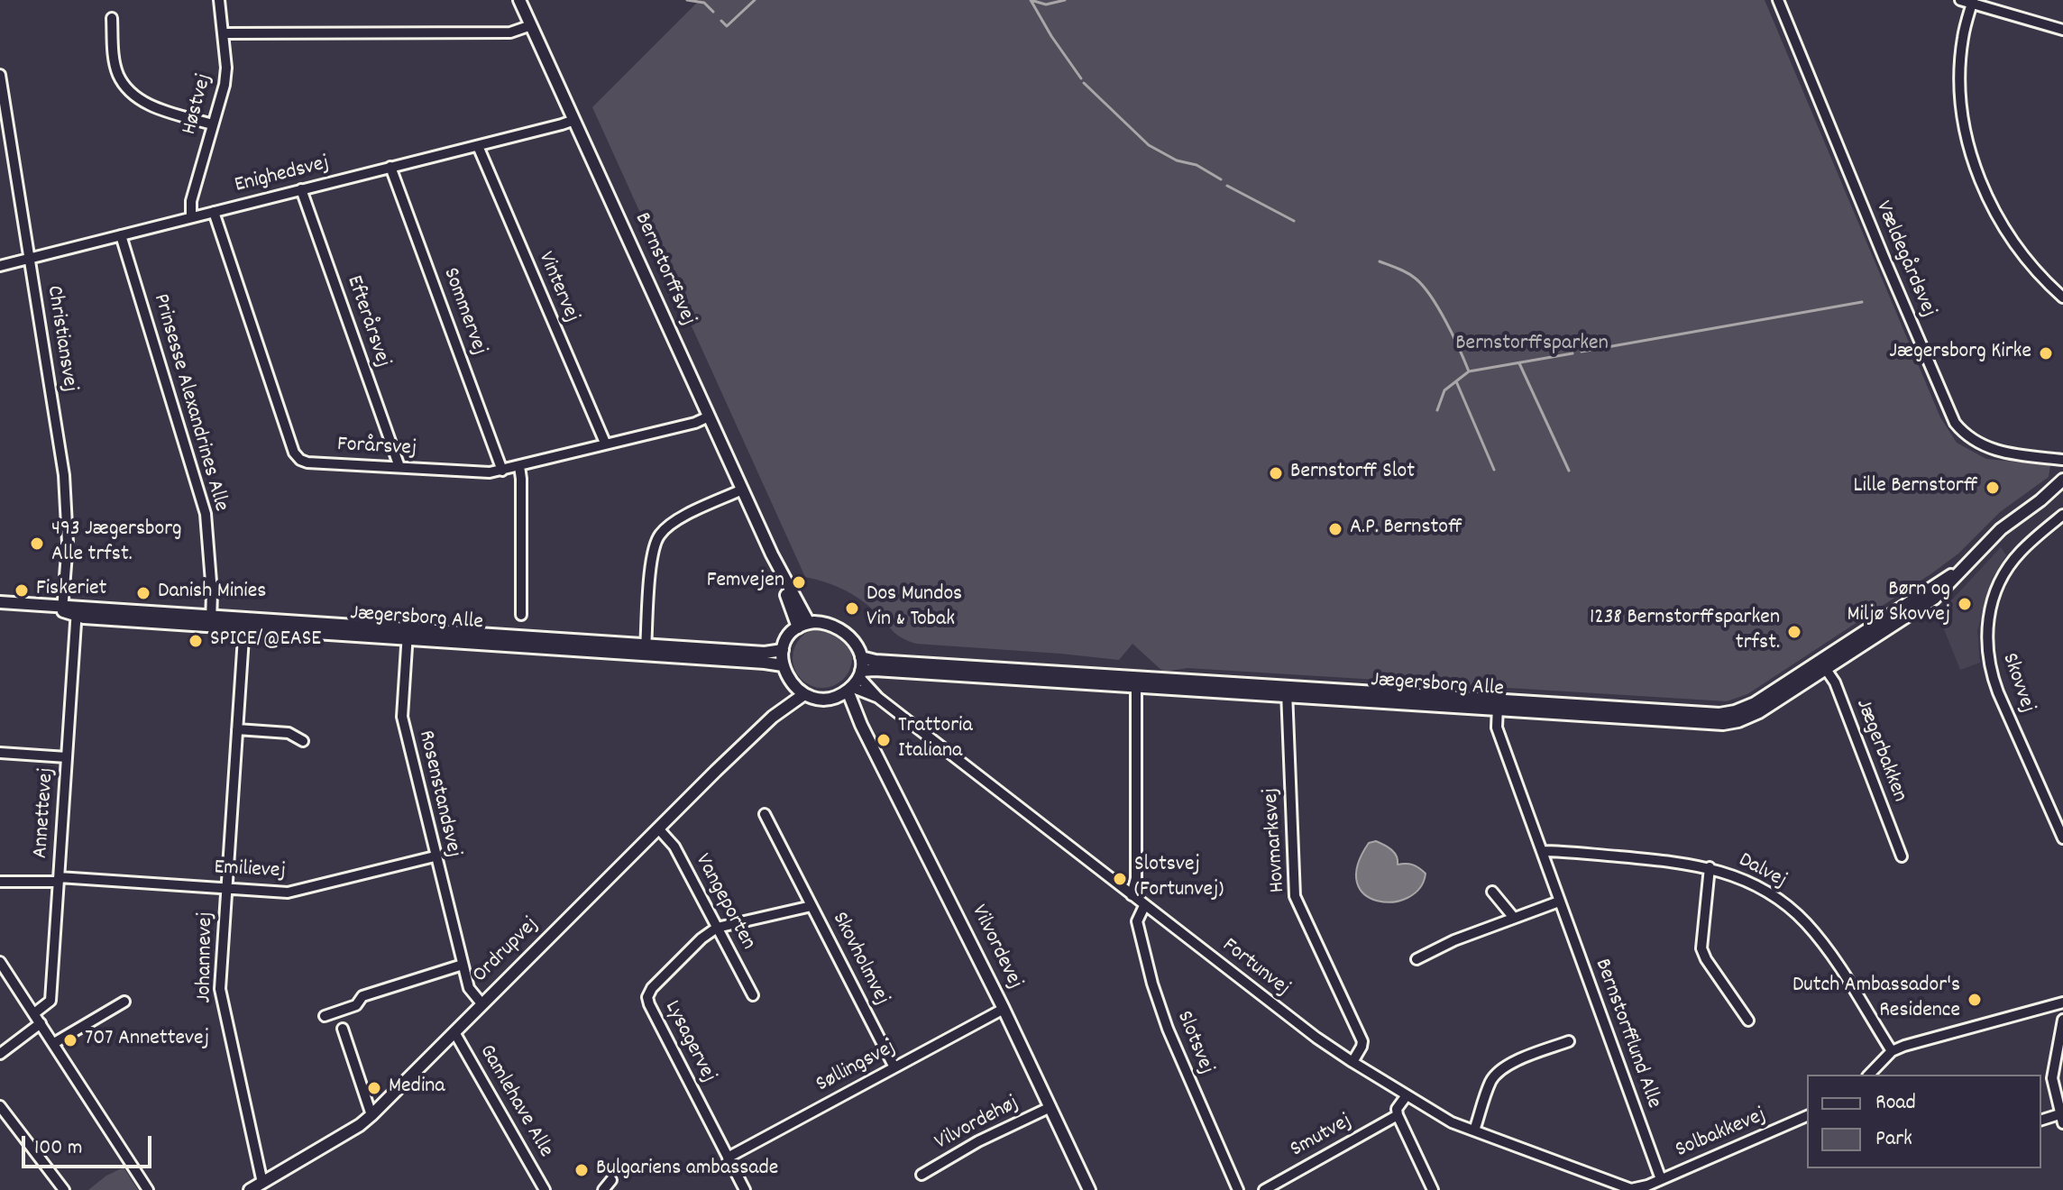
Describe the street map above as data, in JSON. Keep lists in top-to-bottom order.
{
  "streets": {
    "street": [
      "Høstvej",
      "Enighedsvej",
      "Vældegårdsvej",
      "Bernstorffsvej",
      "Vintervej",
      "Sommervej",
      "Efterårsvej",
      "Christiansvej",
      "Prinsesse Alexandrines Alle",
      "Forårsvej",
      "Jægersborg Alle",
      "Skovvej",
      "Jægerbakken",
      "Rosenstandsvej",
      "Annettevej",
      "Hovmarksvej",
      "Emilievej",
      "Dalvej",
      "Vangeporten",
      "Vilvordevej",
      "Ordrupvej",
      "Johannevej",
      "Skovholmvej",
      "Fortunvej",
      "Bernstorfflund Alle",
      "Lysagervej",
      "Slotsvej",
      "Søllingsvej",
      "Gamlehave Alle",
      "Vilvordehøj",
      "Solbakkevej",
      "Smutvej"
    ]
  },
  "crossings": [
    ["Høstvej", "Enighedsvej"],
    ["Enighedsvej", "Bernstorffsvej"],
    ["Enighedsvej", "Vintervej"],
    ["Enighedsvej", "Sommervej"],
    ["Enighedsvej", "Efterårsvej"],
    ["Enighedsvej", "Christiansvej"],
    ["Enighedsvej", "Prinsesse Alexandrines Alle"],
    ["Enighedsvej", "Forårsvej"],
    ["Bernstorffsvej", "Forårsvej"],
    ["Bernstorffsvej", "Jægersborg Alle"],
    ["Bernstorffsvej", "Vilvordevej"],
    ["Bernstorffsvej", "Ordrupvej"],
    ["Bernstorffsvej", "Fortunvej"],
    ["Vintervej", "Forårsvej"],
    ["Sommervej", "Forårsvej"],
    ["Efterårsvej", "Forårsvej"],
    ["Christiansvej", "Jægersborg Alle"],
    ["Prinsesse Alexandrines Alle", "Jægersborg Alle"],
    ["Jægersborg Alle", "Jægerbakken"],
    ["Jægersborg Alle", "Rosenstandsvej"],
    ["Jægersborg Alle", "Annettevej"],
    ["Jægersborg Alle", "Hovmarksvej"],
    ["Jægersborg Alle", "Vilvordevej"],
    ["Jægersborg Alle", "Ordrupvej"],
    ["Jægersborg Alle", "Johannevej"],
    ["Jægersborg Alle", "Fortunvej"],
    ["Jægersborg Alle", "Bernstorfflund Alle"],
    ["Rosenstandsvej", "Emilievej"],
    ["Rosenstandsvej", "Ordrupvej"],
    ["Annettevej", "Emilievej"],
    ["Hovmarksvej", "Fortunvej"],
    ["Emilievej", "Johannevej"],
    ["Dalvej", "Bernstorfflund Alle"],
    ["Vangeporten", "Ordrupvej"],
    ["Vangeporten", "Skovholmvej"],
    ["Vangeporten", "Lysagervej"],
    ["Vilvordevej", "Ordrupvej"],
    ["Vilvordevej", "Fortunvej"],
    ["Vilvordevej", "Søllingsvej"],
    ["Vilvordevej", "Vilvordehøj"],
    ["Ordrupvej", "Johannevej"],
    ["Ordrupvej", "Fortunvej"],
    ["Ordrupvej", "Gamlehave Alle"],
    ["Skovholmvej", "Lysagervej"],
    ["Skovholmvej", "Søllingsvej"],
    ["Fortunvej", "Slotsvej"],
    ["Fortunvej", "Solbakkevej"],
    ["Bernstorfflund Alle", "Solbakkevej"],
    ["Lysagervej", "Søllingsvej"]
  ],
  "parks": ["Bernstorffsparken"],
  "places": [
    "Jægersborg Kirke",
    "Bernstorff Slot",
    "Lille Bernstorff",
    "A.P. Bernstoff",
    "493 Jægersborg Alle trfst.",
    "Femvejen",
    "Fiskeriet",
    "Danish Minies",
    "Børn og Miljø Skovvej",
    "Dos Mundos Vin & Tobak",
    "1238 Bernstorffsparken trfst.",
    "SPICE/@EASE",
    "Trattoria Italiana",
    "Slotsvej (Fortunvej)",
    "Dutch Ambassador's Residence",
    "707 Annettevej",
    "Medina",
    "Bulgariens ambassade"
  ],
  "legend": ["Road", "Park"],
  "scale_bar": "100 m"
}
